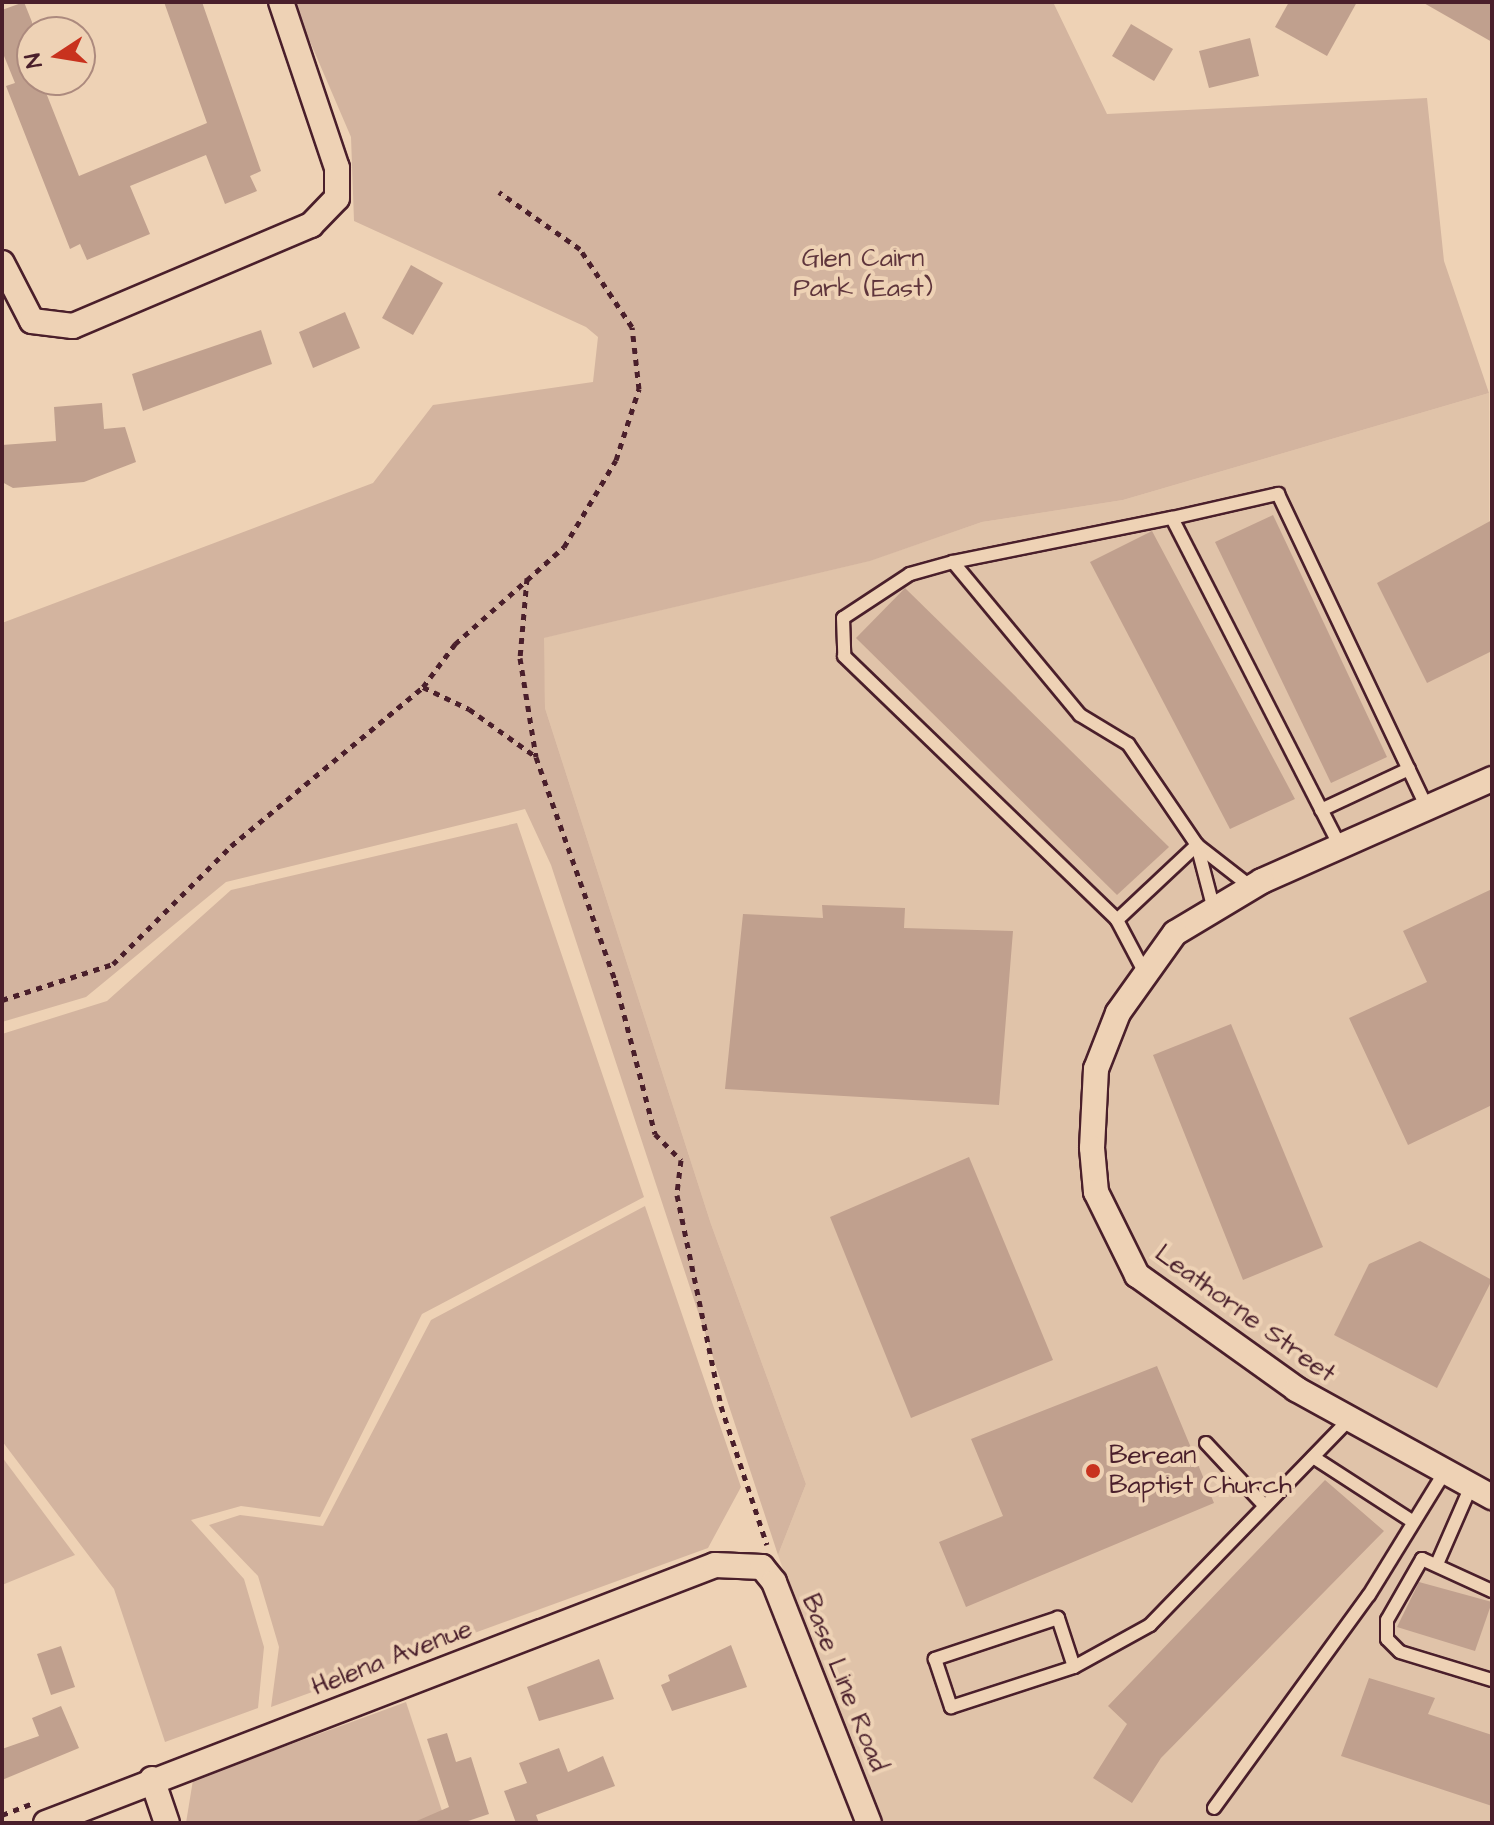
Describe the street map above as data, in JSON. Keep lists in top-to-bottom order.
{
  "streets": {
    "street": ["Leathorne Street", "Helena Avenue", "Base Line Road"]
  },
  "crossings": [
    ["Helena Avenue", "Base Line Road"]
  ],
  "parks": ["Glen Cairn Park (East)"],
  "places": ["Berean Baptist Church"],
  "north": "left"
}
